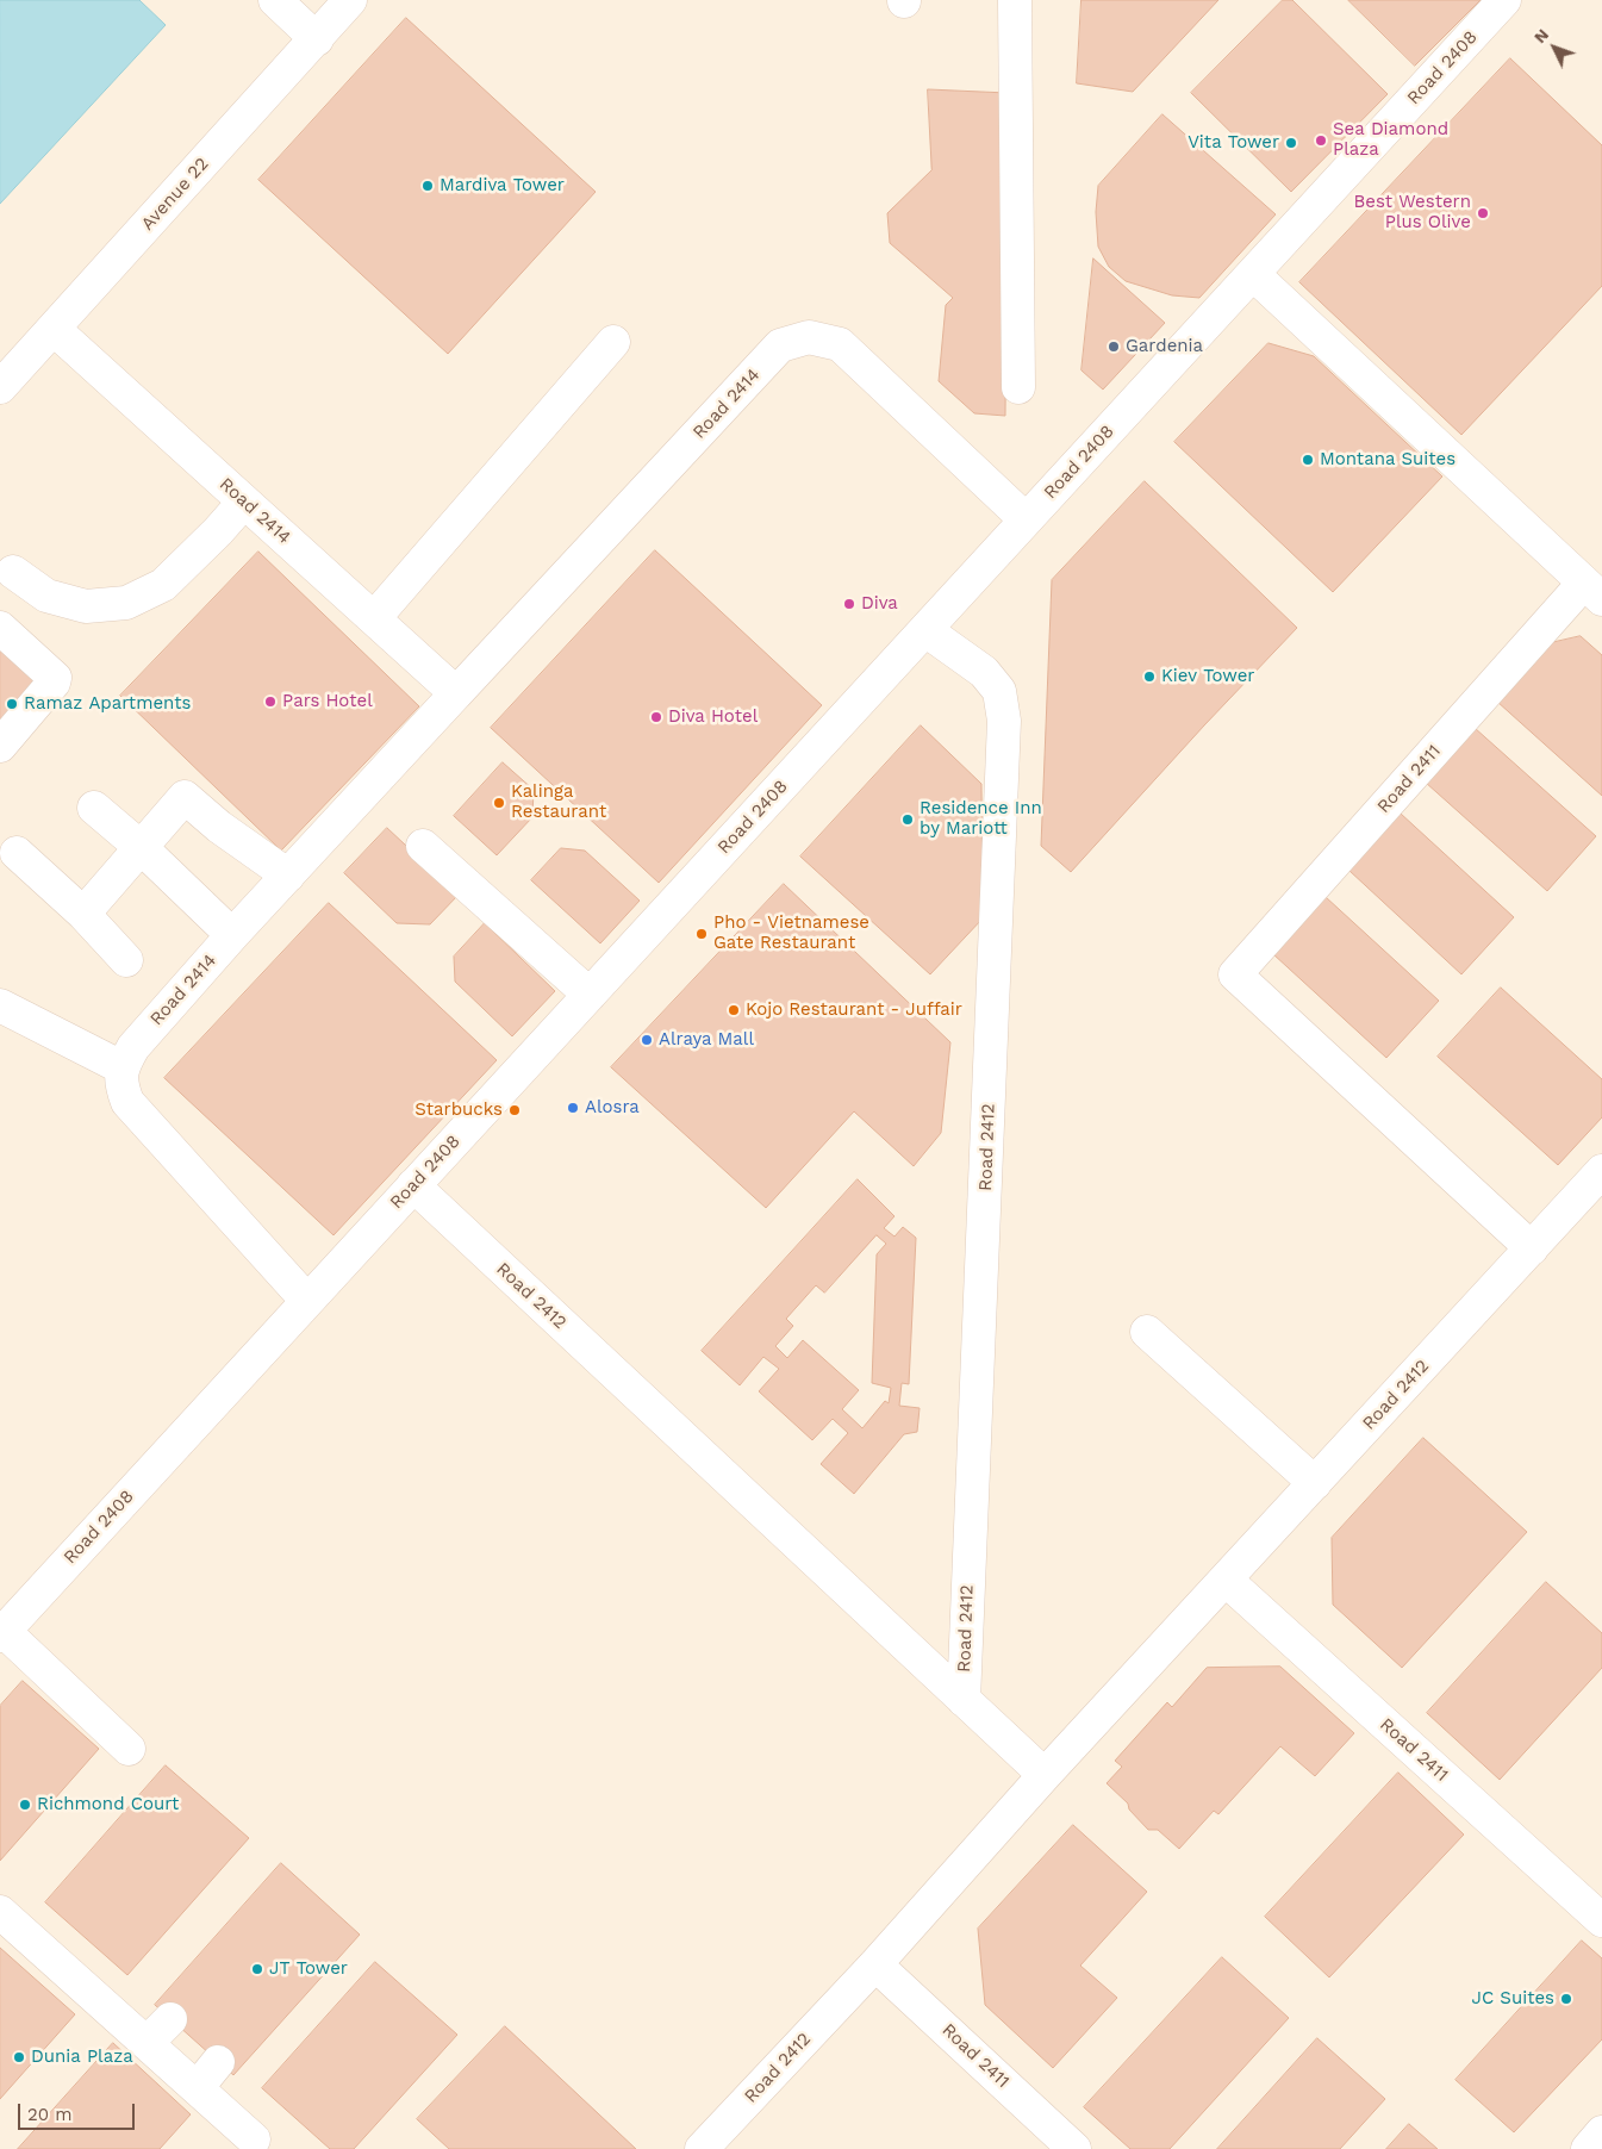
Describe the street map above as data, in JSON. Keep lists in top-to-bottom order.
{
  "streets": {
    "street": [
      "Road 2408",
      "Avenue 22",
      "Road 2414",
      "Road 2411",
      "Road 2412"
    ]
  },
  "crossings": [
    ["Road 2408", "Road 2414"],
    ["Road 2408", "Road 2411"],
    ["Road 2408", "Road 2412"],
    ["Avenue 22", "Road 2414"],
    ["Road 2411", "Road 2412"]
  ],
  "places": [
    "Sea Diamond Plaza",
    "Vita Tower",
    "Mardiva Tower",
    "Best Western Plus Olive",
    "Gardenia",
    "Montana Suites",
    "Diva",
    "Kiev Tower",
    "Pars Hotel",
    "Ramaz Apartments",
    "Diva Hotel",
    "Kalinga Restaurant",
    "Residence Inn by Mariott",
    "Pho - Vietnamese Gate Restaurant",
    "Kojo Restaurant - Juffair",
    "Alraya Mall",
    "Alosra",
    "Starbucks",
    "Richmond Court",
    "JT Tower",
    "JC Suites",
    "Dunia Plaza"
  ],
  "scale_bar": "20 m",
  "north": "top left"
}
